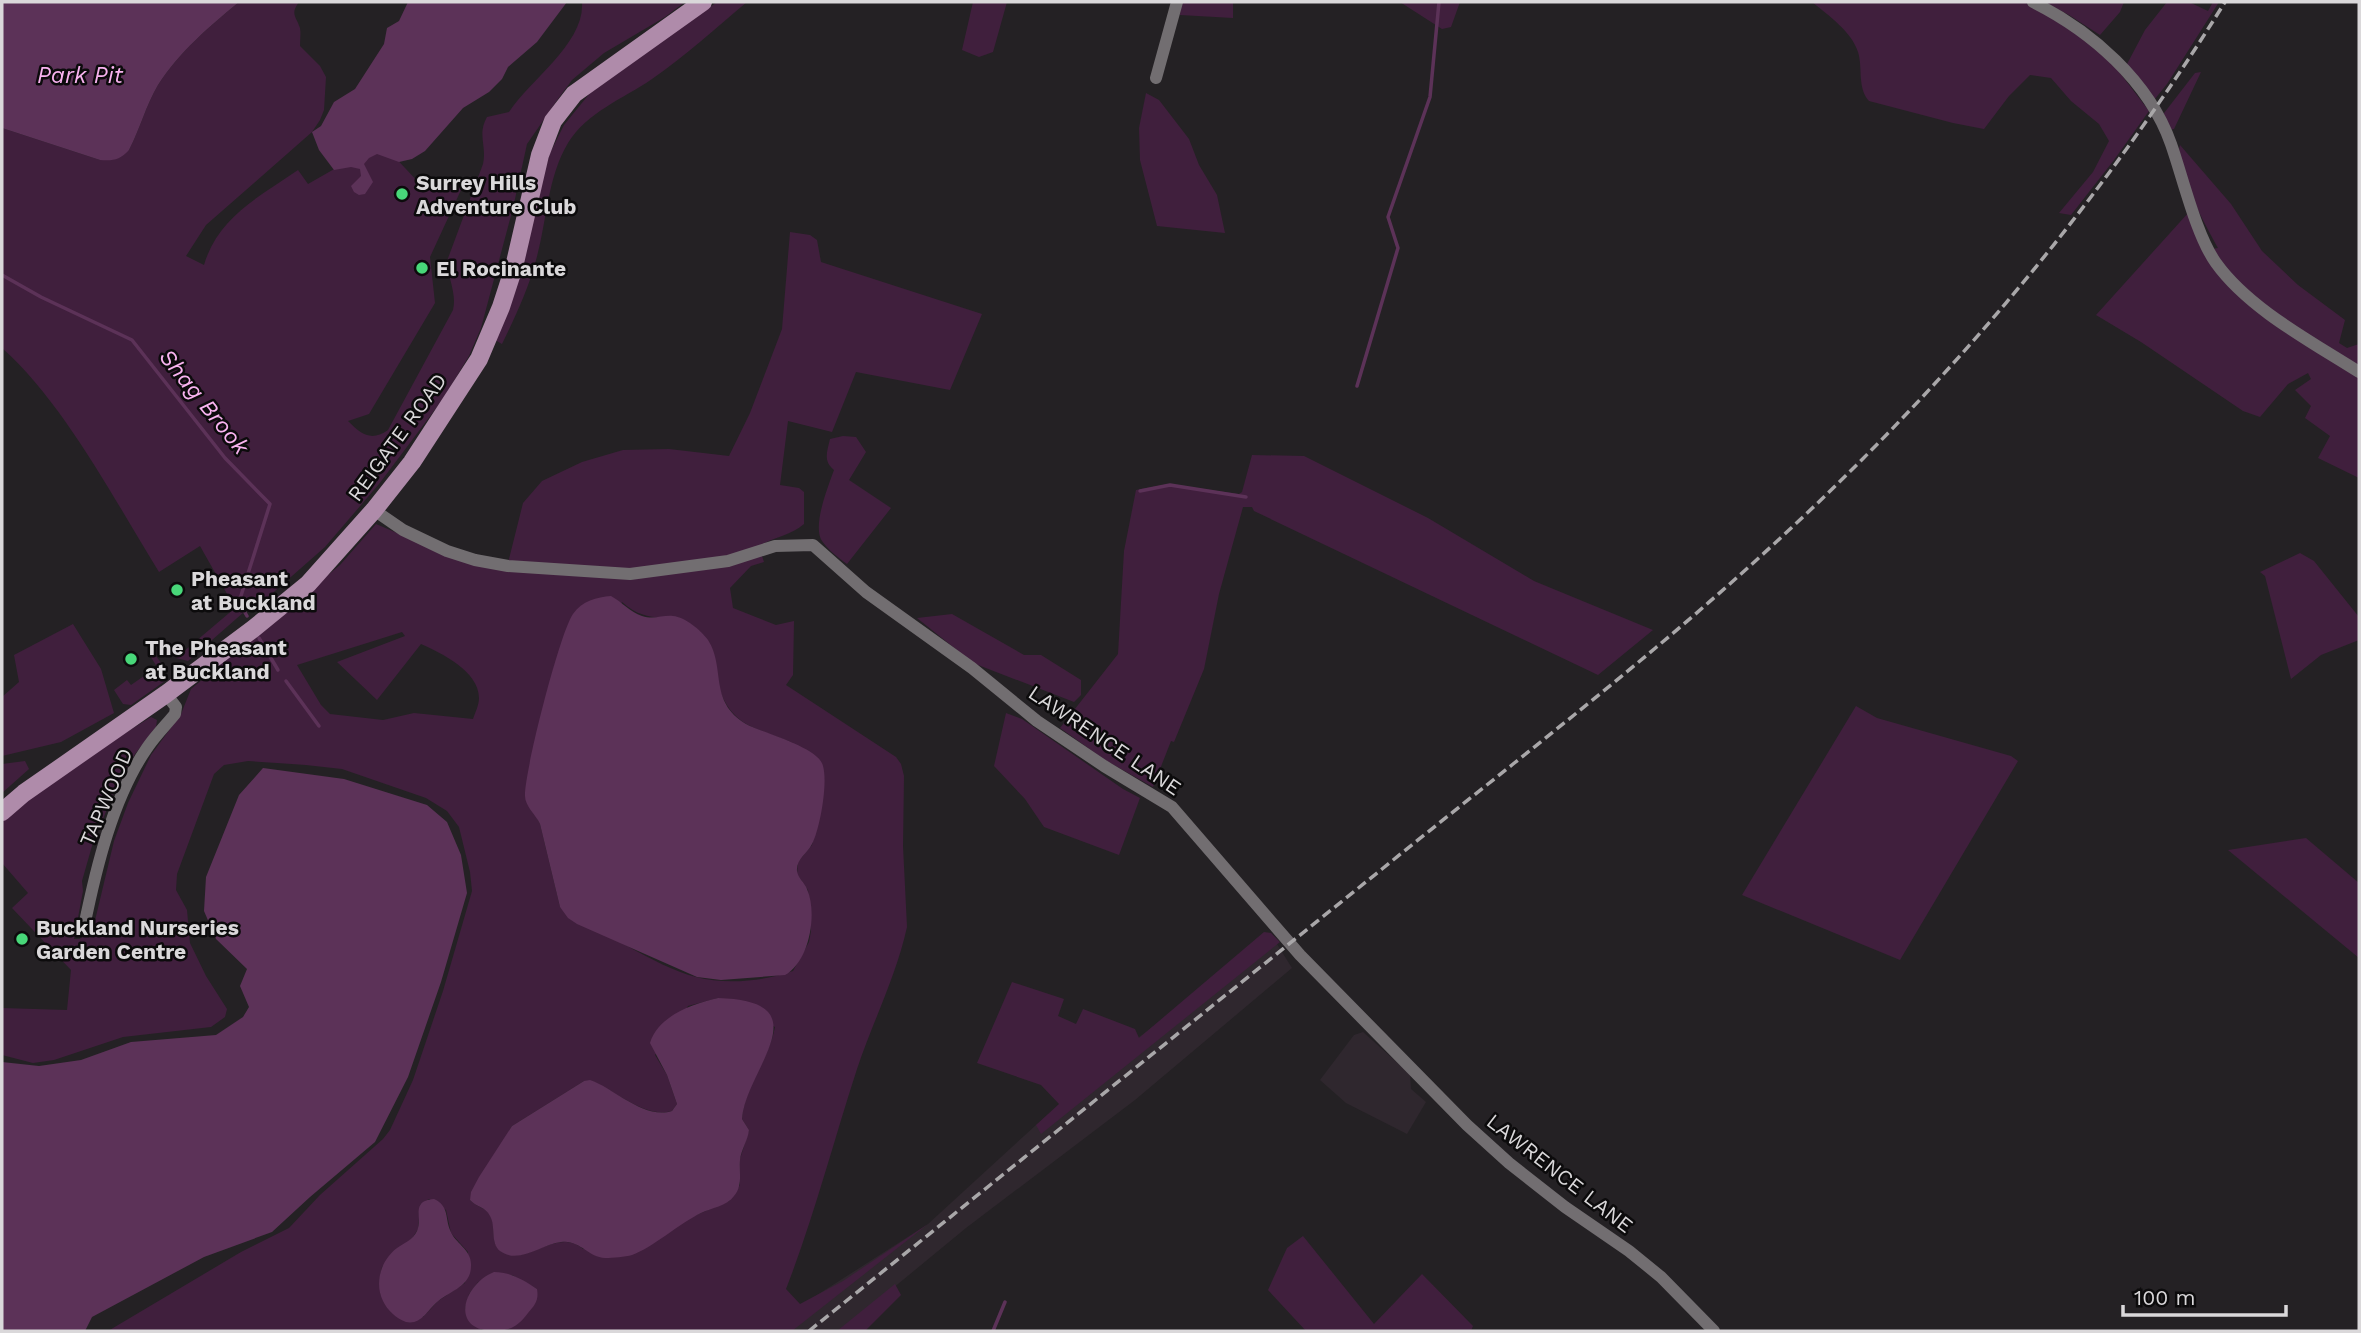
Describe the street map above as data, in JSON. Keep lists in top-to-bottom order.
{
  "streets": {
    "main road": ["REIGATE ROAD"],
    "street": ["LAWRENCE LANE", "TAPWOOD"]
  },
  "crossings": [
    ["REIGATE ROAD", "LAWRENCE LANE"],
    ["REIGATE ROAD", "TAPWOOD"]
  ],
  "water": ["Park Pit", "Shag Brook"],
  "places": [
    "Surrey Hills Adventure Club",
    "El Rocinante",
    "Pheasant at Buckland",
    "The Pheasant at Buckland",
    "Buckland Nurseries Garden Centre"
  ],
  "scale_bar": "100 m"
}
